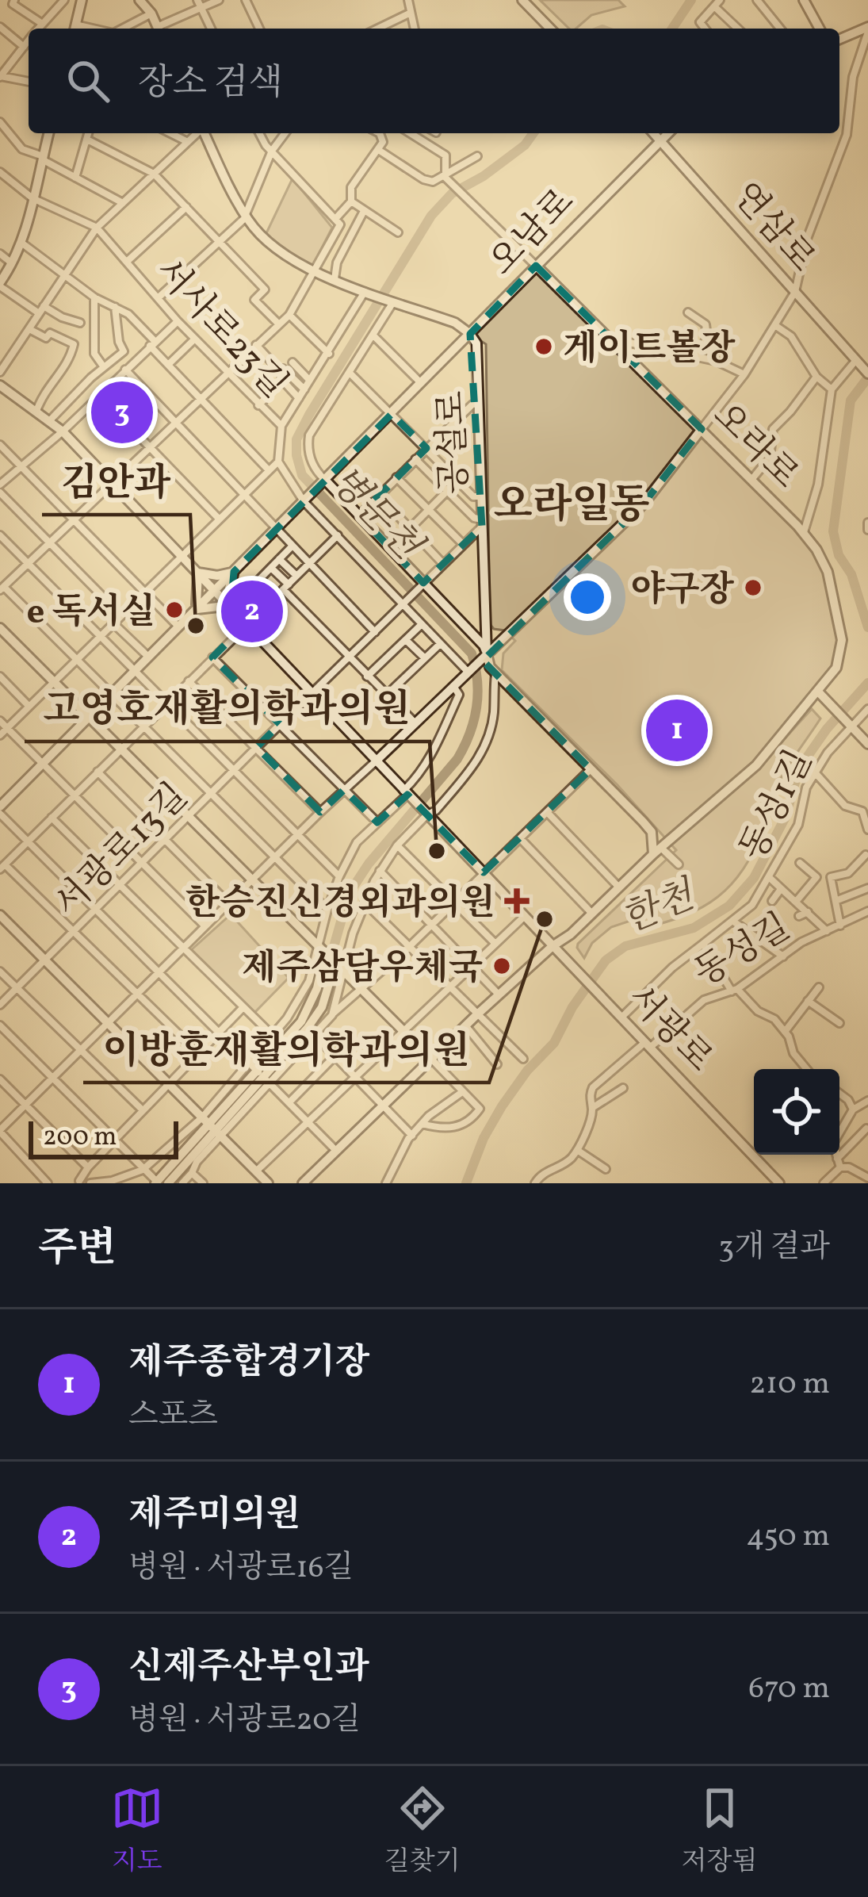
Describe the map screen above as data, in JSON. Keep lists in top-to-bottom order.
{
  "streets": {
    "street": [
      "연삼로",
      "오남로",
      "서사로23길",
      "공설로",
      "오라로",
      "동성1길",
      "서광로13길",
      "동성길",
      "서광로"
    ]
  },
  "crossings": [
    ["연삼로", "오남로"],
    ["오남로", "공설로"],
    ["오남로", "오라로"],
    ["공설로", "서광로13길"],
    ["오라로", "서광로"],
    ["동성1길", "서광로"],
    ["동성길", "서광로"]
  ],
  "districts": ["오라일동"],
  "water": ["병문천", "한천"],
  "places": {
    "other": [
      "게이트볼장",
      "야구장",
      "e 독서실",
      "김안과",
      "고영호재활의학과의원",
      "이방훈재활의학과의원",
      "제주삼담우체국"
    ],
    "health": ["한승진신경외과의원"]
  },
  "scale_bar": "200 m",
  "page": {
    "search": "장소 검색",
    "pins": ["3", "2", "1"],
    "scale": "200 m",
    "heading": ["주변", "3개 결과"],
    "list": [
      {
        "mark": "1",
        "name": "제주종합경기장",
        "note": "스포츠",
        "value": "210 m"
      },
      {
        "mark": "2",
        "name": "제주미의원",
        "note": "병원 · 서광로16길",
        "value": "450 m"
      },
      {
        "mark": "3",
        "name": "신제주산부인과",
        "note": "병원 · 서광로20길",
        "value": "670 m"
      }
    ],
    "nav": ["지도", "길찾기", "저장됨"]
  }
}
